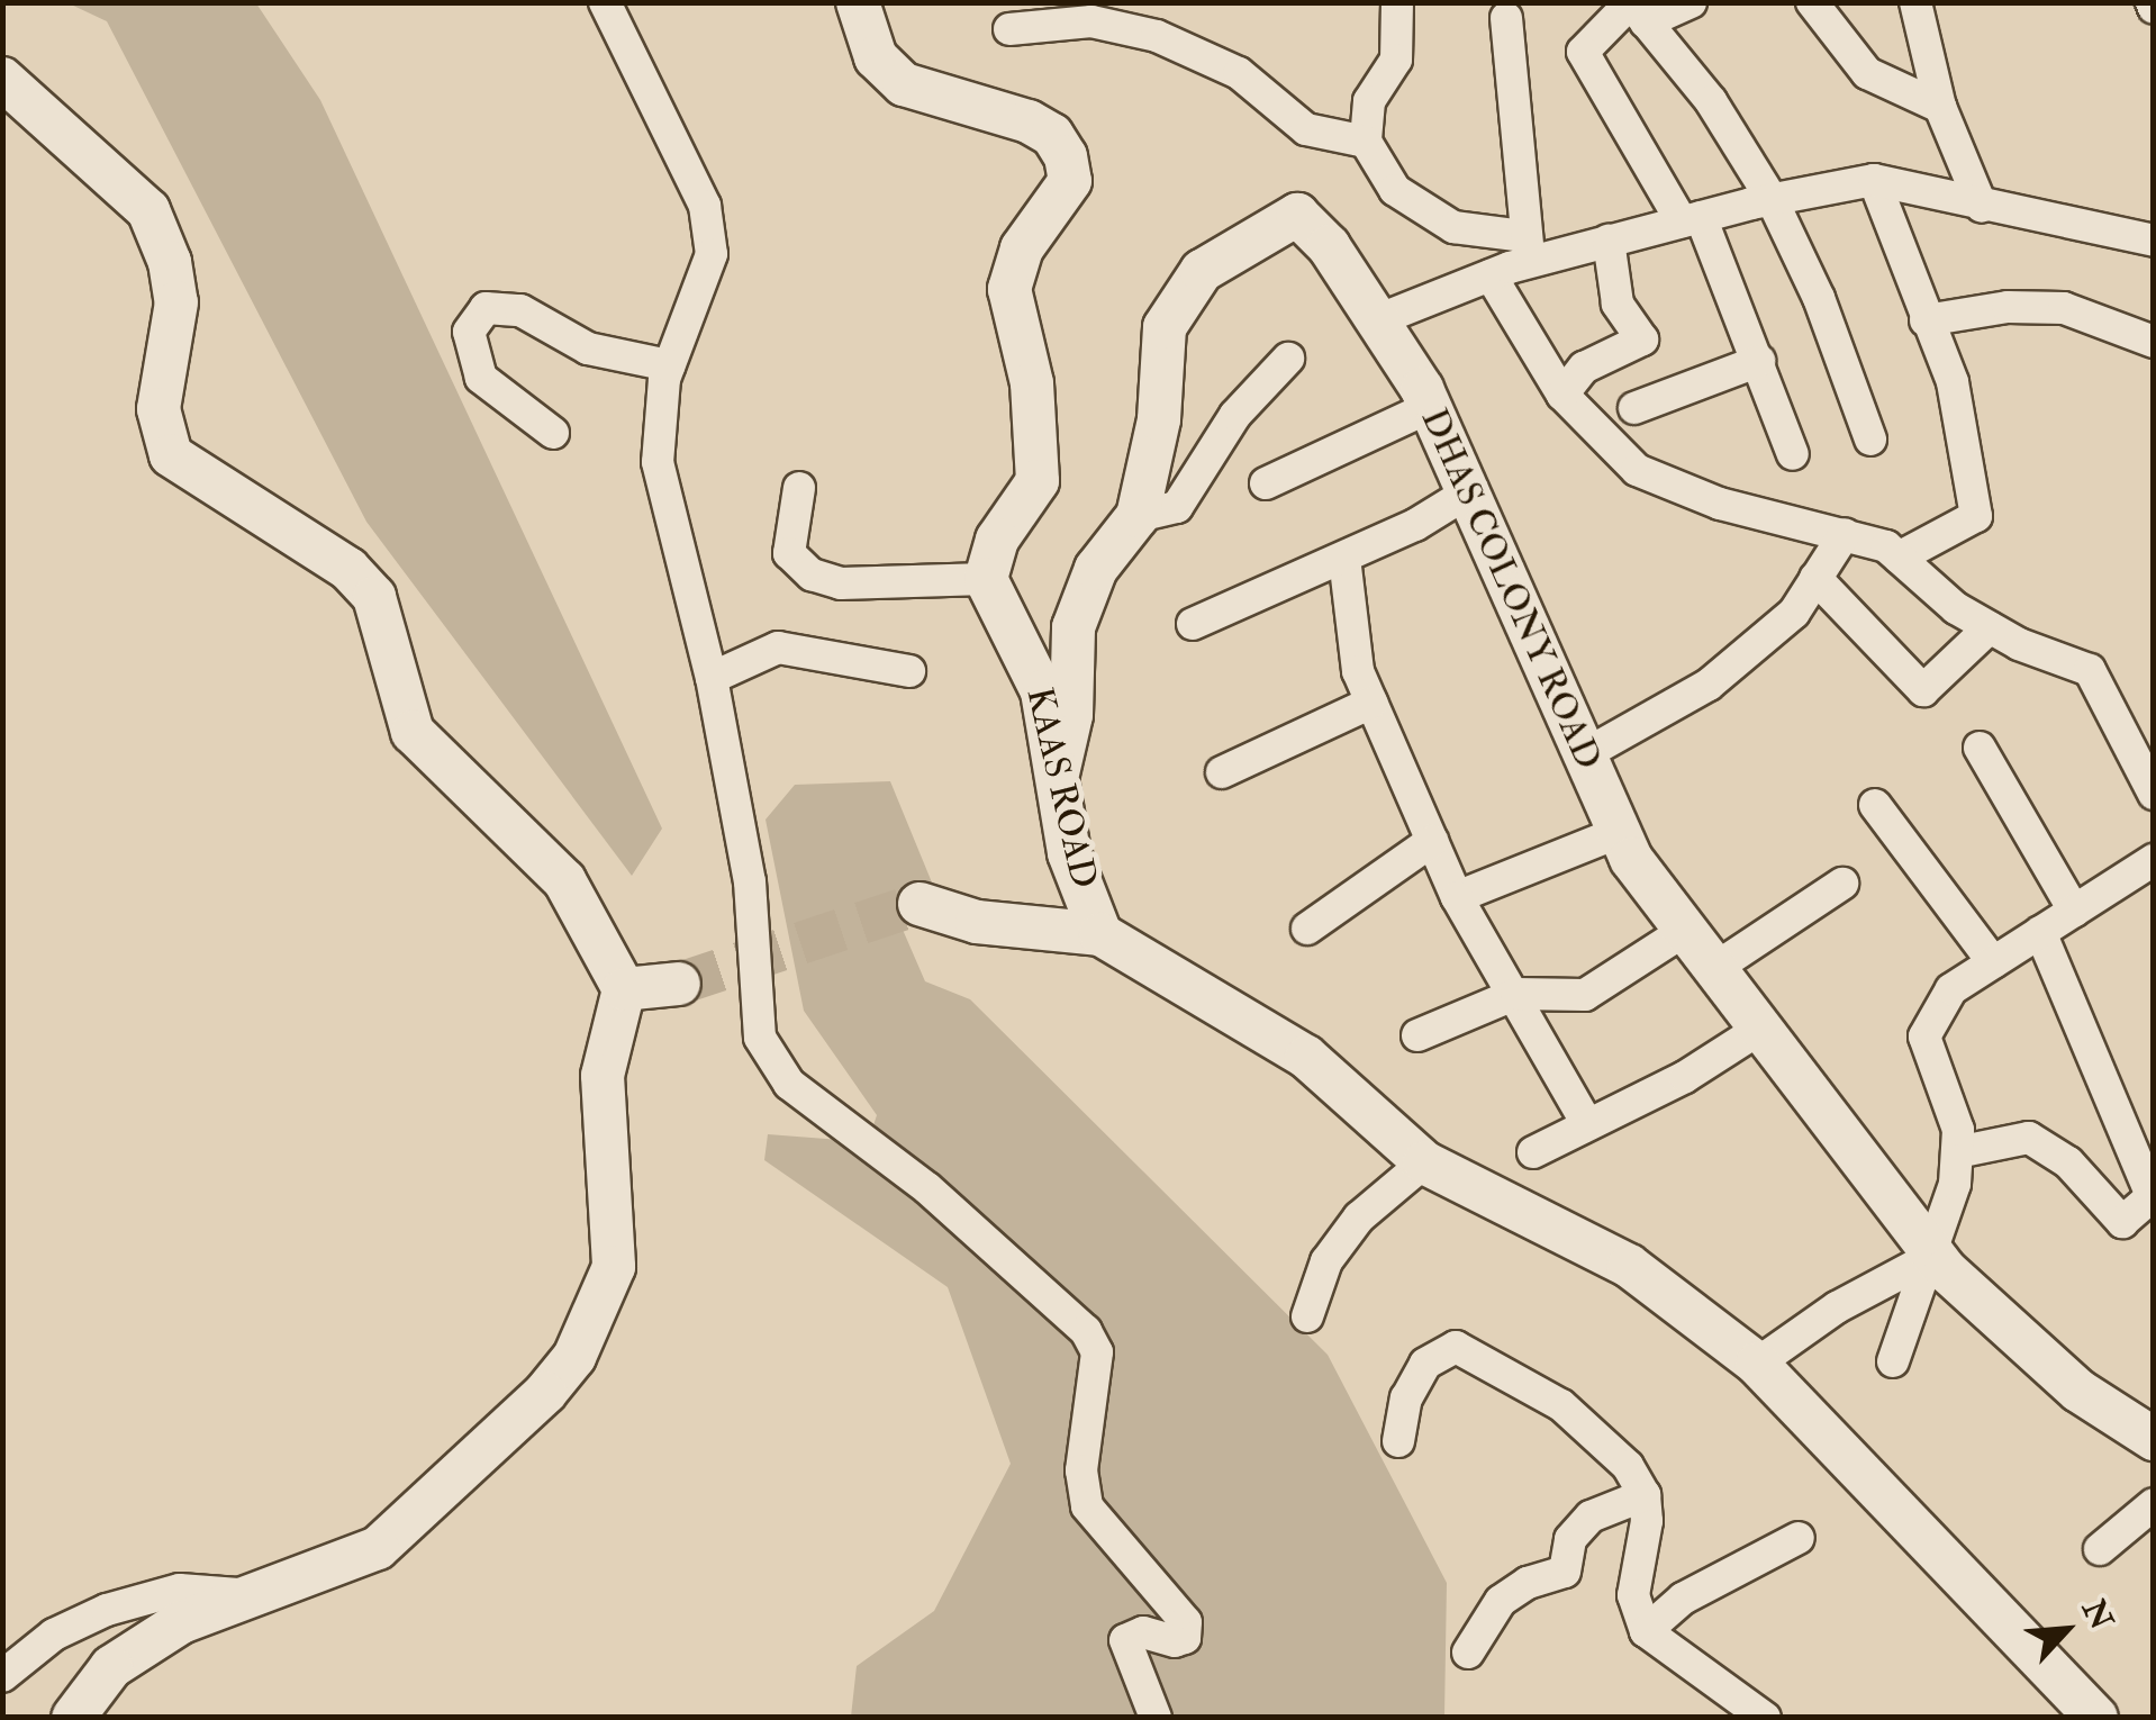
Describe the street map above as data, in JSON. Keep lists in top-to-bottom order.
{
  "streets": {
    "main road": ["DHAS COLONY ROAD", "KAAS ROAD"]
  },
  "crossings": [
    ["DHAS COLONY ROAD", "KAAS ROAD"]
  ],
  "north": "top right"
}
